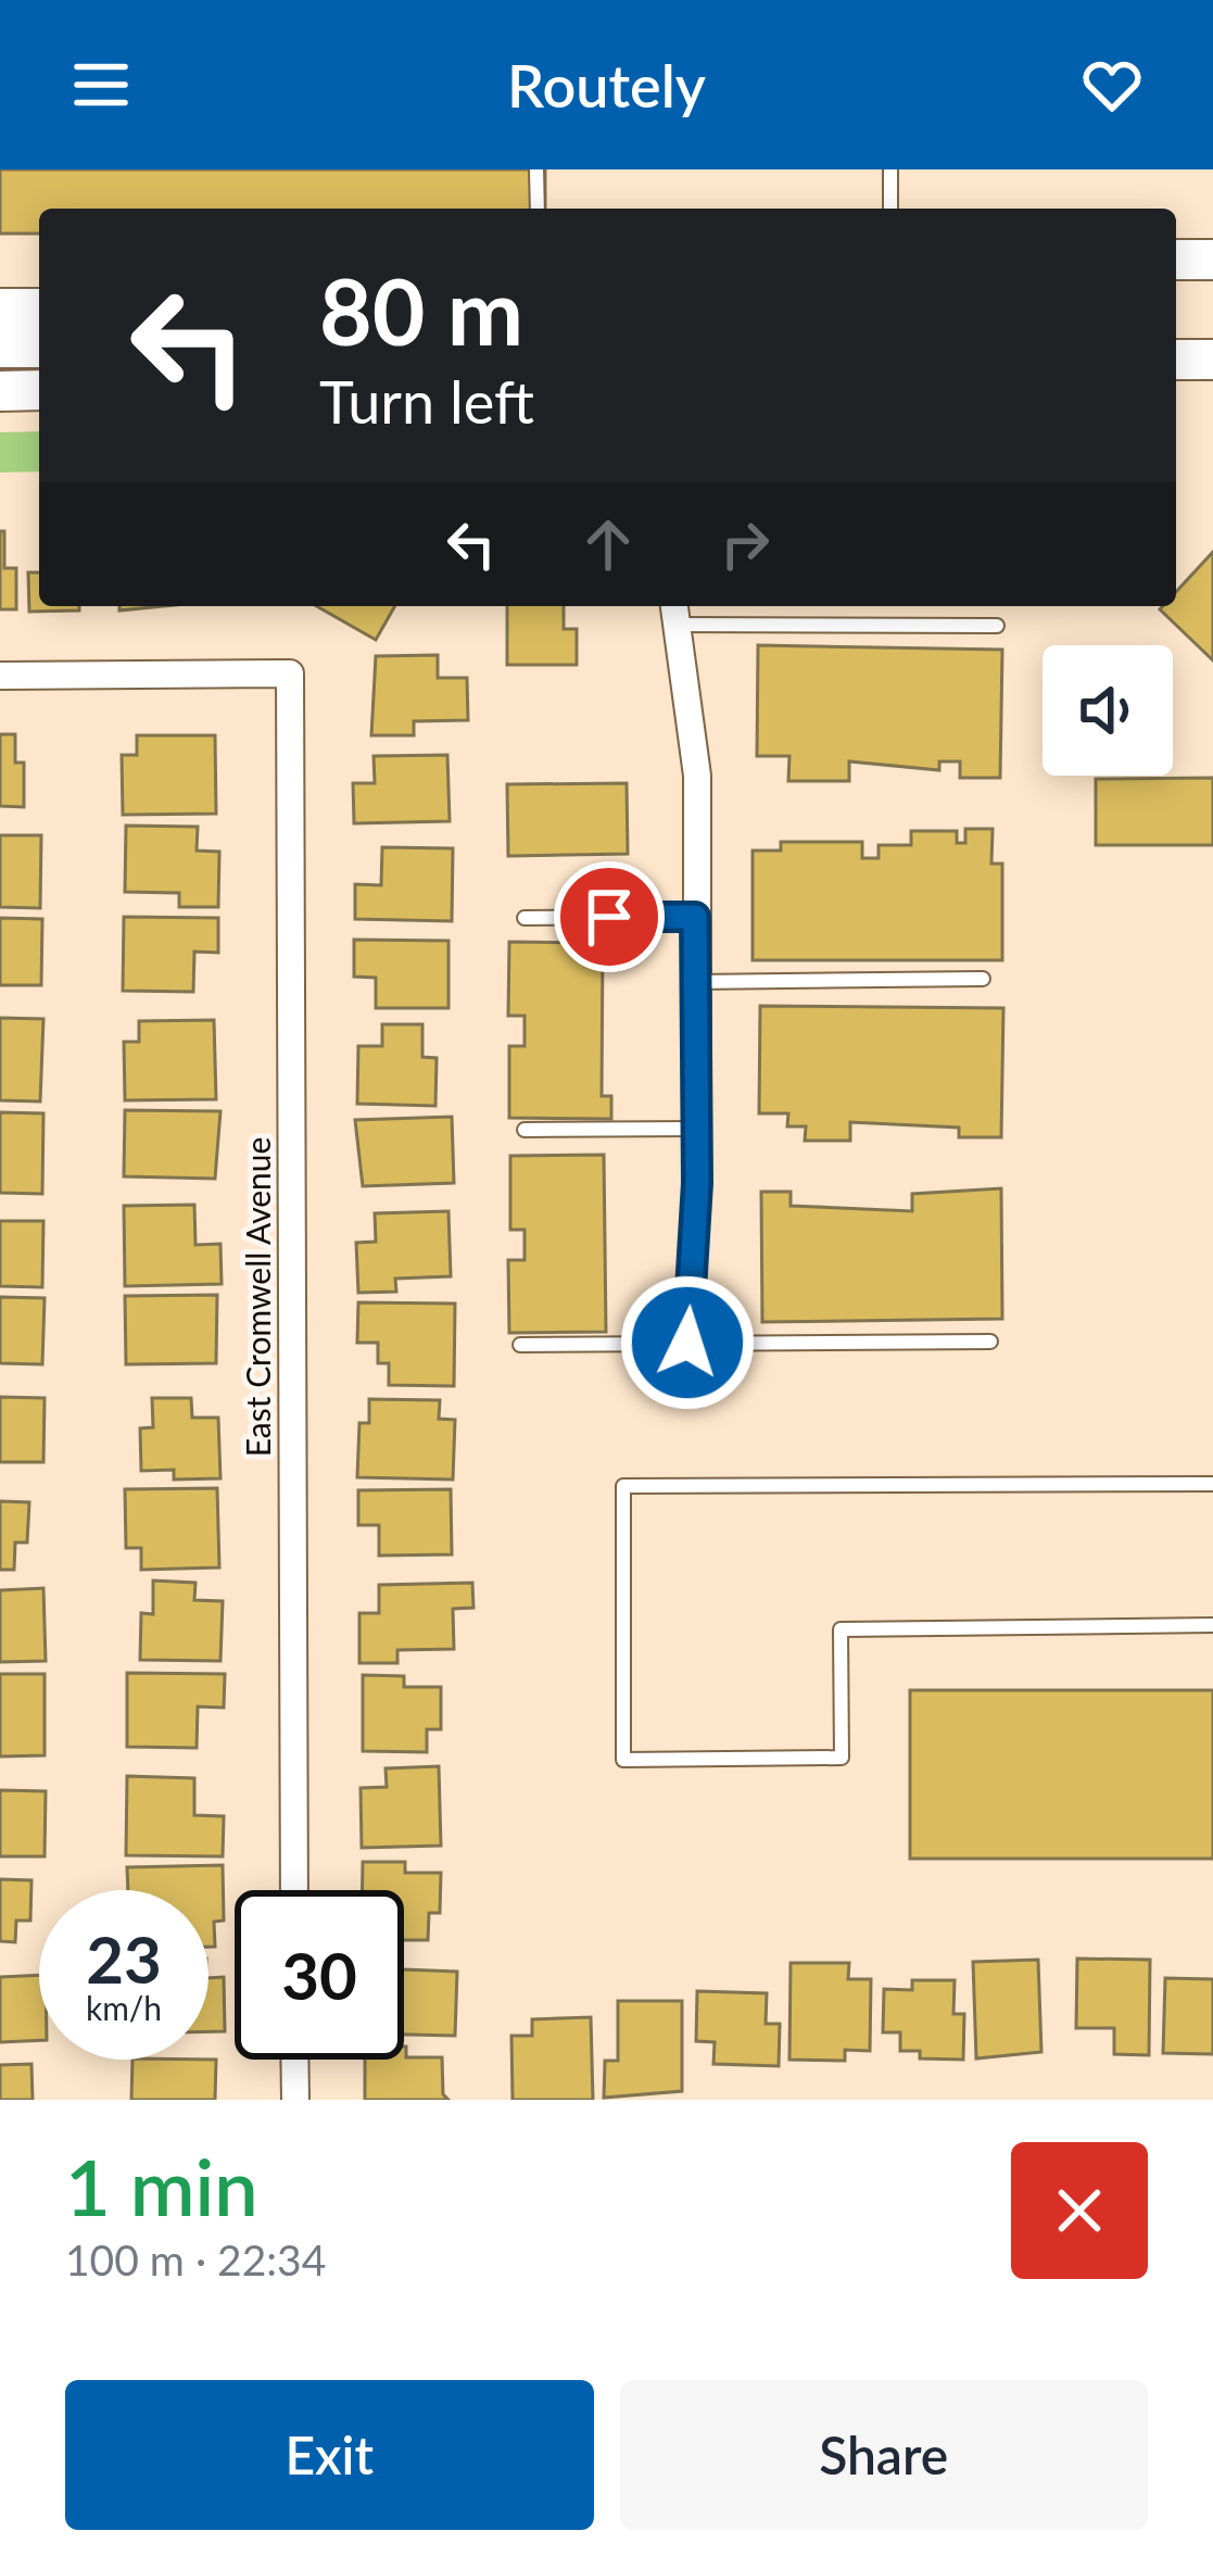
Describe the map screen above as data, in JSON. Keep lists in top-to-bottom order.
{
  "streets": {
    "street": ["East Cromwell Avenue"]
  },
  "page": {
    "header": "Routely",
    "turn": ["80 m", "Turn left"],
    "speed": "23 km/h",
    "limit": "30",
    "heading": ["1 min", "100 m · 22:34"],
    "buttons": ["Exit", "Share"]
  }
}
